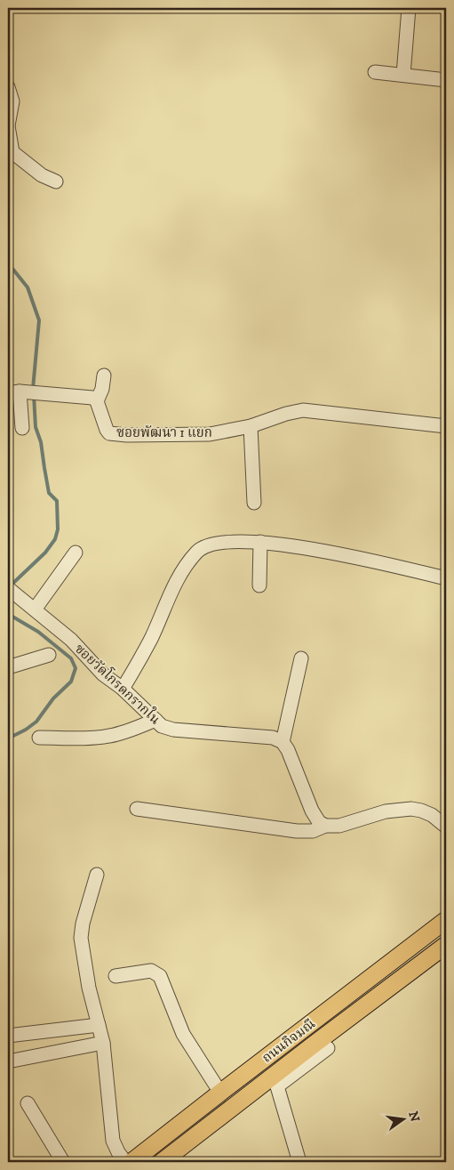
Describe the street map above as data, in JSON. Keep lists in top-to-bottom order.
{
  "streets": {
    "main road": ["ถนนกิจมณี"],
    "street": ["ซอยพัฒนา 1 แยก", "ซอยวัดโกรดกรากใน"]
  },
  "north": "right"
}
